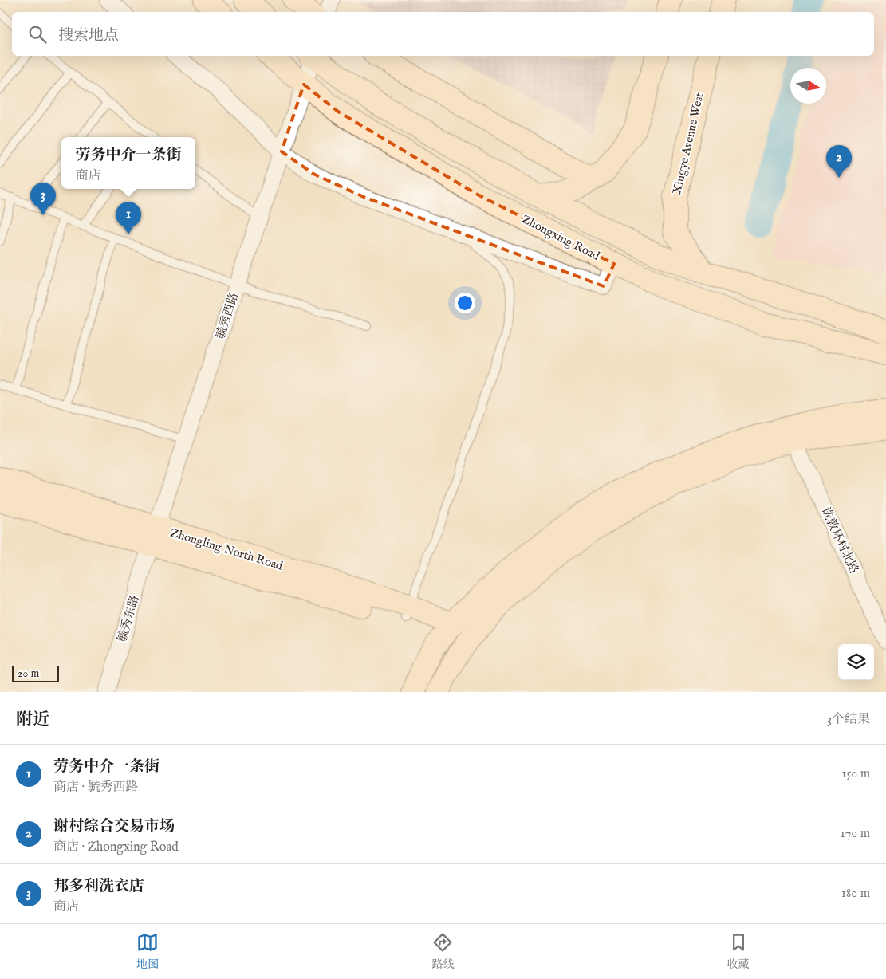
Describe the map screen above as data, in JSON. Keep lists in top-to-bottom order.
{
  "streets": {
    "main road": ["Xingye Avenue West", "Zhongxing Road", "Zhongling North Road"],
    "street": ["毓秀西路", "诜敦环村北路", "毓秀东路"]
  },
  "crossings": [
    ["Zhongxing Road", "毓秀西路"],
    ["毓秀西路", "Zhongling North Road"],
    ["毓秀西路", "毓秀东路"],
    ["Zhongling North Road", "毓秀东路"]
  ],
  "scale_bar": "20 m",
  "north": "right",
  "page": {
    "search": "搜索地点",
    "popup": ["劳务中介一条街", "商店"],
    "pins": ["2", "3", "1"],
    "scale": "20 m",
    "heading": ["附近", "3个结果"],
    "list": [
      {
        "mark": "1",
        "name": "劳务中介一条街",
        "note": "商店 · 毓秀西路",
        "value": "150 m"
      },
      {
        "mark": "2",
        "name": "谢村综合交易市场",
        "note": "商店 · Zhongxing Road",
        "value": "170 m"
      },
      {
        "mark": "3",
        "name": "邦多利洗衣店",
        "note": "商店",
        "value": "180 m"
      }
    ],
    "nav": ["地图", "路线", "收藏"]
  }
}
